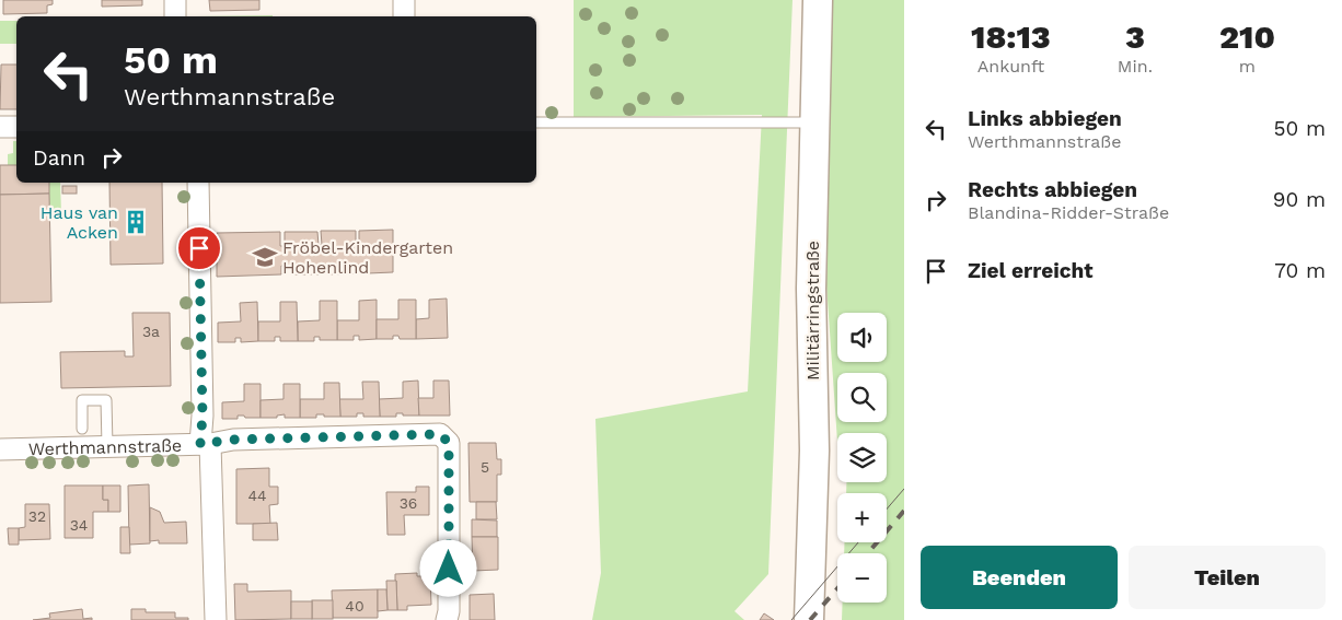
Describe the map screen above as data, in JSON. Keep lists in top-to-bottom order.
{
  "streets": {
    "main road": ["Militärringstraße"],
    "street": ["Werthmannstraße"]
  },
  "places": {
    "building": ["Haus van Acken"],
    "school or university": ["Fröbel-Kindergarten Hohenlind"]
  },
  "house_numbers": [
    "3a",
    "5",
    "44",
    "36",
    "32",
    "34",
    "40"
  ],
  "page": {
    "eta": [
      "18:13",
      "Ankunft",
      "3",
      "Min.",
      "210",
      "m"
    ],
    "turn": ["50 m", "Werthmannstraße"],
    "list": [
      {
        "name": "Links abbiegen",
        "note": "Werthmannstraße",
        "value": "50 m"
      },
      {
        "name": "Rechts abbiegen",
        "note": "Blandina-Ridder-Straße",
        "value": "90 m"
      },
      {
        "name": "Ziel erreicht",
        "value": "70 m"
      }
    ],
    "then": "Dann",
    "map_buttons": ["+", "−"],
    "buttons": ["Beenden", "Teilen"]
  }
}
